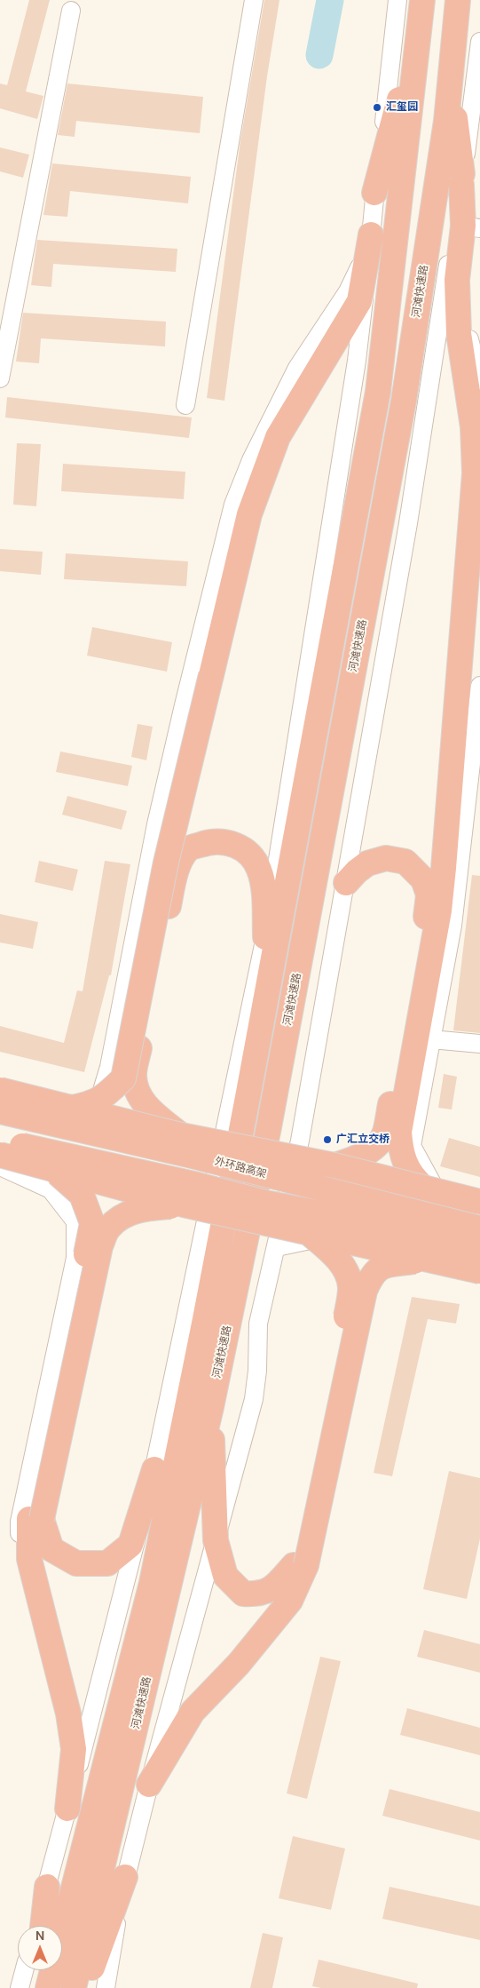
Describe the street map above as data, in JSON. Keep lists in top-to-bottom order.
{
  "streets": {
    "highway": ["河滩快速路", "外环路高架"]
  },
  "places": ["汇玺园", "广汇立交桥"],
  "north": "top"
}
